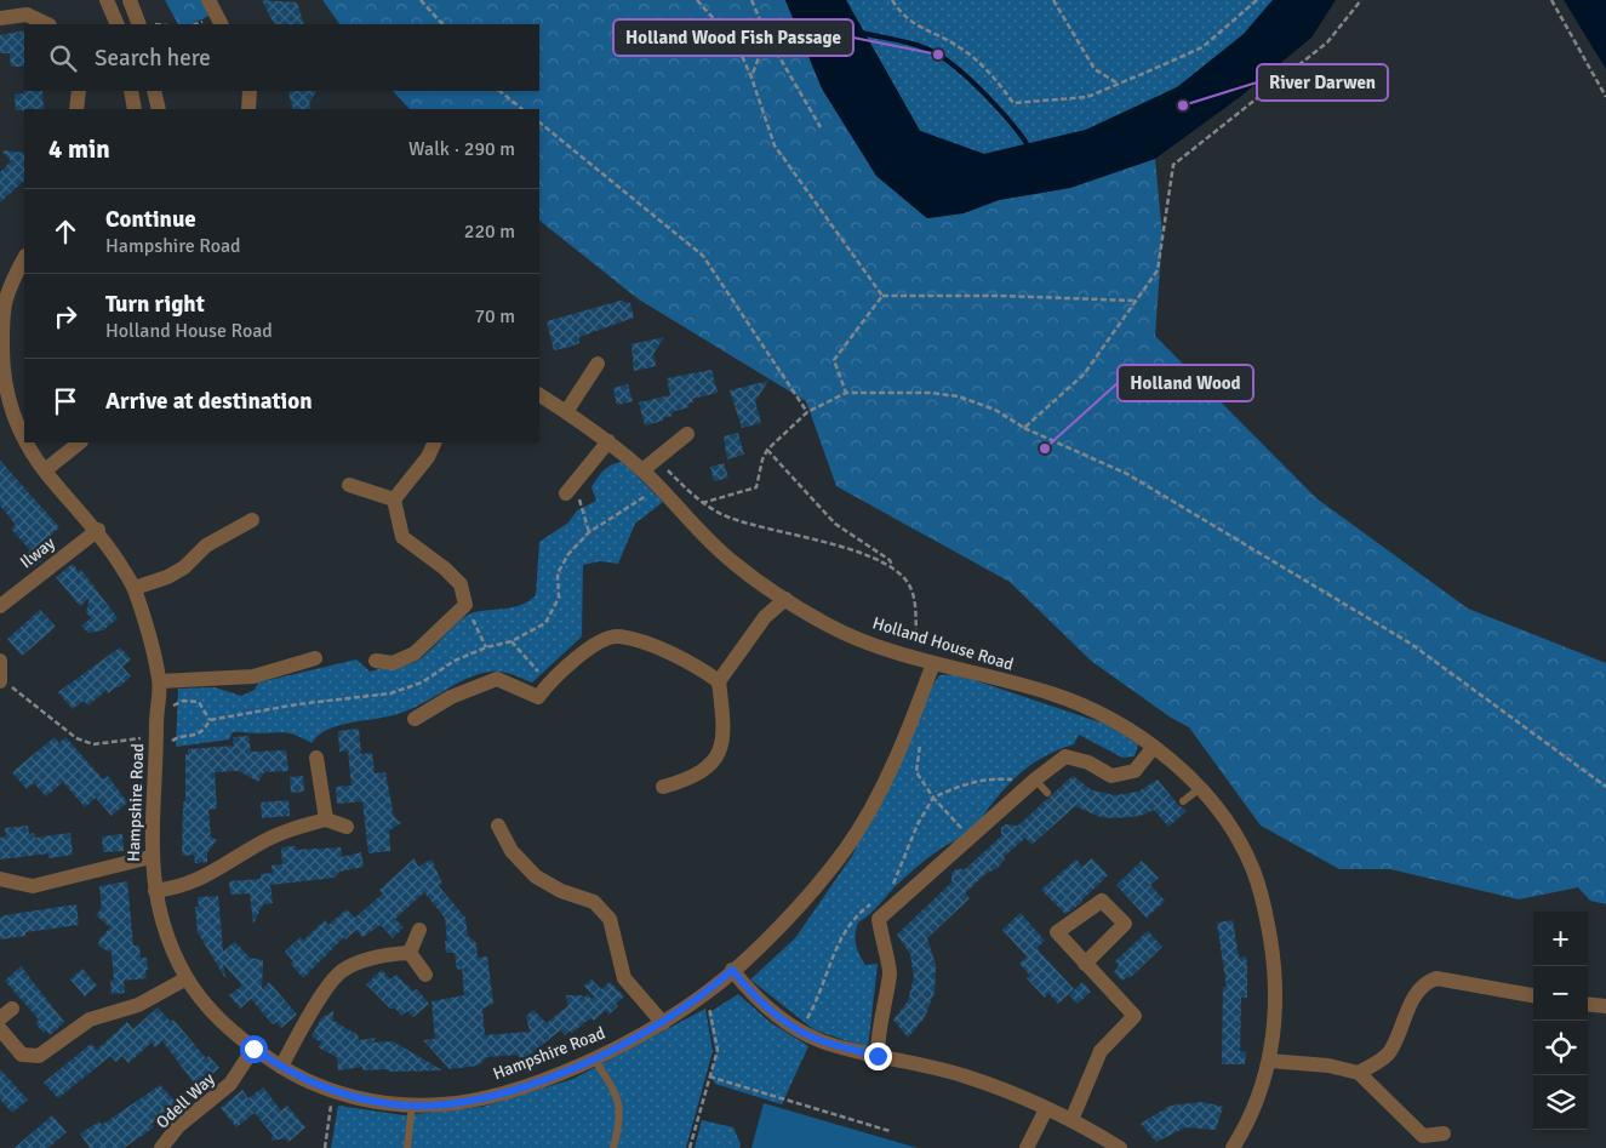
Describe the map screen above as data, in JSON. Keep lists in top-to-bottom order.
{
  "streets": {
    "street": [
      "Ilway",
      "Holland House Road",
      "Hampshire Road",
      "Odell Way"
    ]
  },
  "crossings": [
    ["Ilway", "Hampshire Road"],
    ["Holland House Road", "Hampshire Road"],
    ["Hampshire Road", "Odell Way"]
  ],
  "places": ["Holland Wood Fish Passage", "River Darwen", "Holland Wood"],
  "page": {
    "search": "Search here",
    "heading": ["4 min", "Walk · 290 m"],
    "list": [
      ["Continue", "Hampshire Road", "220 m"],
      ["Turn right", "Holland House Road", "70 m"],
      "Arrive at destination"
    ],
    "map_buttons": ["+", "−"]
  }
}
